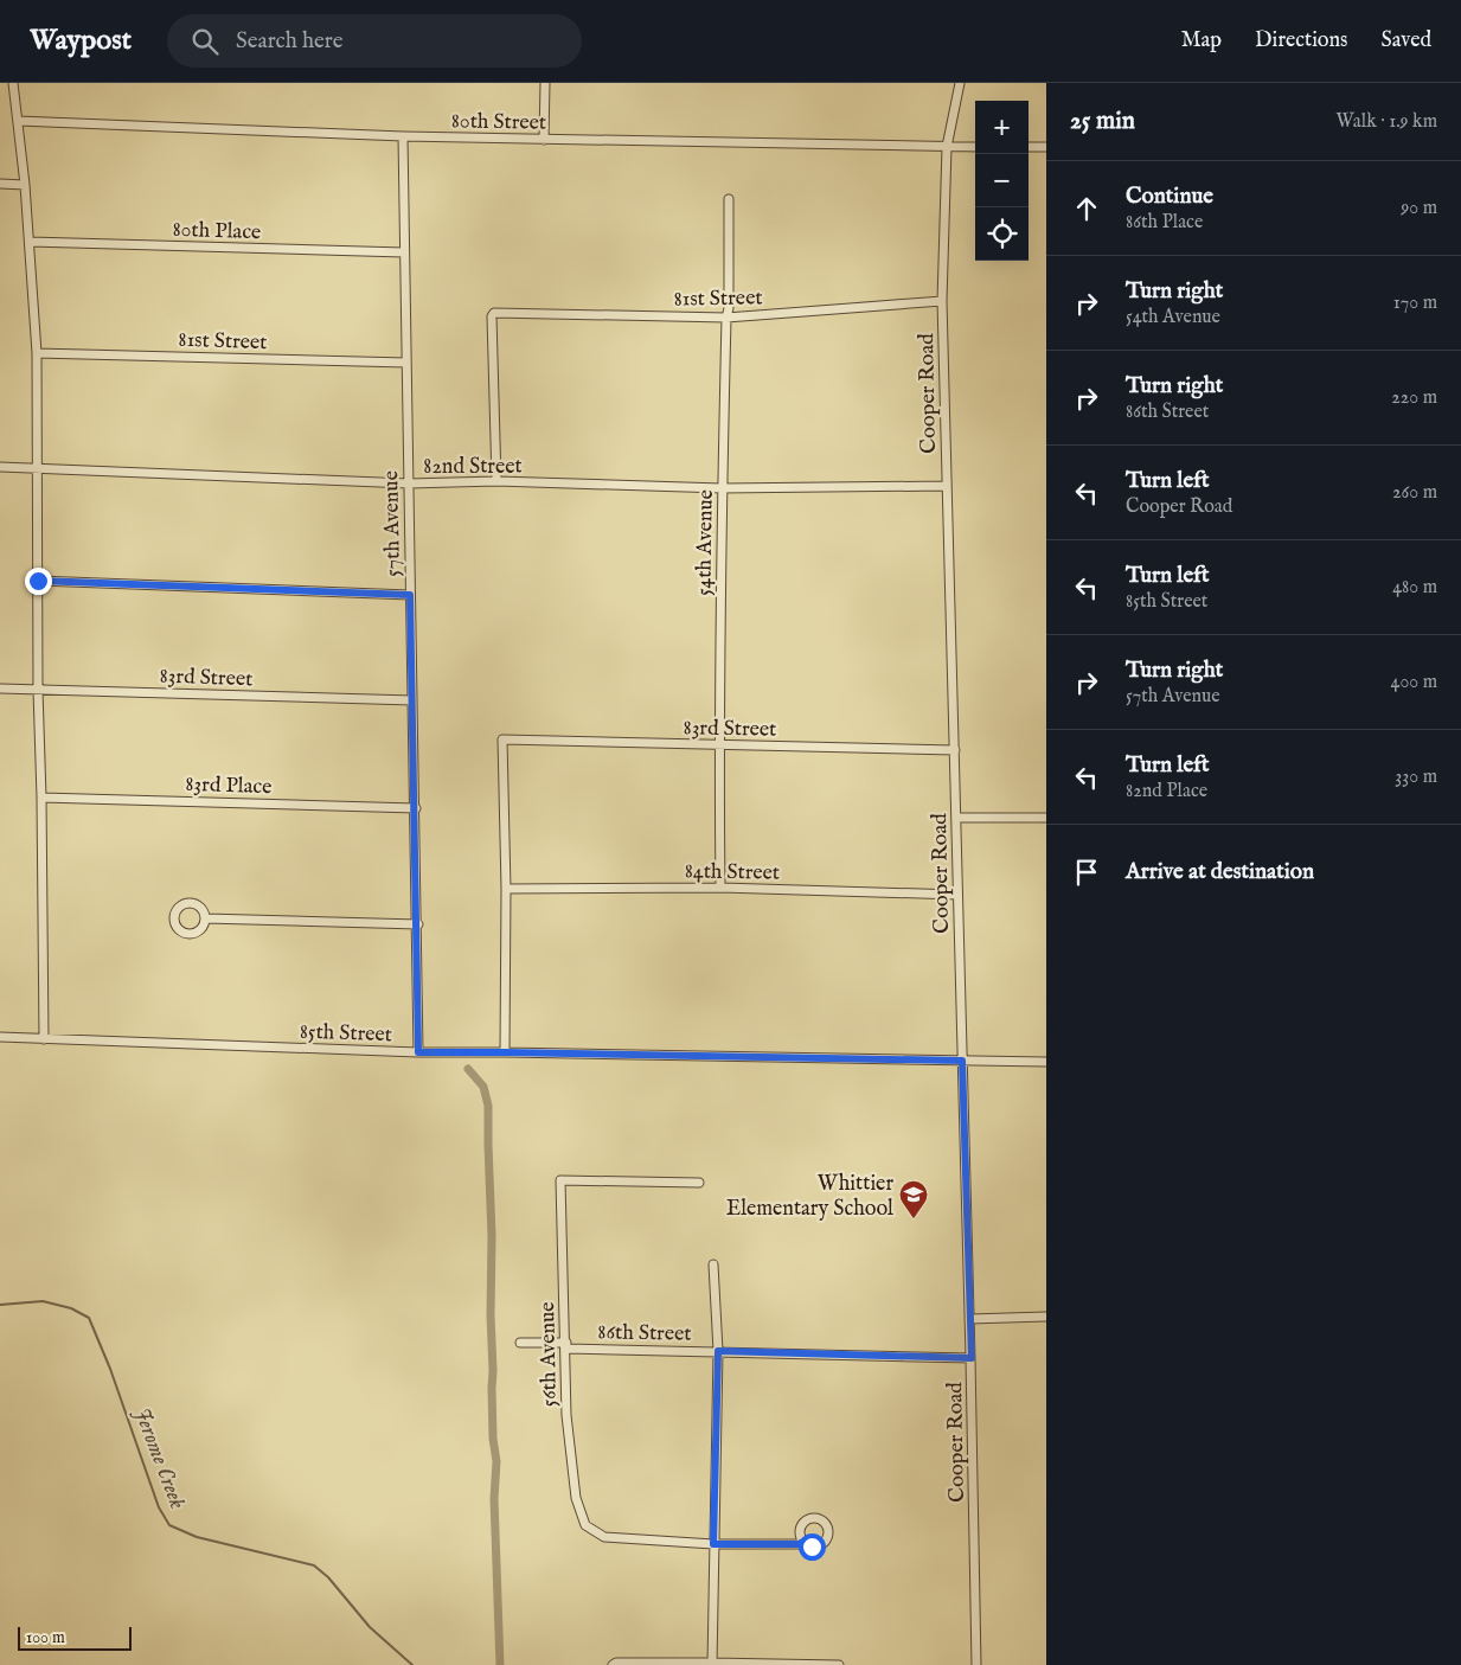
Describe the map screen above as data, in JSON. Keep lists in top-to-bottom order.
{
  "streets": {
    "street": [
      "80th Street",
      "80th Place",
      "81st Street",
      "Cooper Road",
      "82nd Street",
      "57th Avenue",
      "54th Avenue",
      "83rd Street",
      "83rd Place",
      "84th Street",
      "85th Street",
      "86th Street",
      "56th Avenue"
    ]
  },
  "crossings": [
    ["80th Street", "Cooper Road"],
    ["80th Street", "57th Avenue"],
    ["80th Place", "57th Avenue"],
    ["81st Street", "Cooper Road"],
    ["81st Street", "82nd Street"],
    ["81st Street", "57th Avenue"],
    ["81st Street", "54th Avenue"],
    ["Cooper Road", "82nd Street"],
    ["Cooper Road", "83rd Street"],
    ["Cooper Road", "84th Street"],
    ["Cooper Road", "85th Street"],
    ["Cooper Road", "86th Street"],
    ["82nd Street", "57th Avenue"],
    ["82nd Street", "54th Avenue"],
    ["57th Avenue", "83rd Street"],
    ["57th Avenue", "83rd Place"],
    ["57th Avenue", "85th Street"],
    ["54th Avenue", "83rd Street"],
    ["54th Avenue", "84th Street"],
    ["83rd Street", "84th Street"],
    ["86th Street", "56th Avenue"]
  ],
  "water": ["Jerome Creek"],
  "places": {
    "school or university": ["Whittier Elementary School"]
  },
  "scale_bar": "100 m",
  "page": {
    "header": "Waypost",
    "search": "Search here",
    "nav": ["Map", "Directions", "Saved"],
    "heading": ["25 min", "Walk · 1.9 km"],
    "map_buttons": ["+", "−"],
    "list": [
      ["Continue", "86th Place", "90 m"],
      ["Turn right", "54th Avenue", "170 m"],
      ["Turn right", "86th Street", "220 m"],
      ["Turn left", "Cooper Road", "260 m"],
      ["Turn left", "85th Street", "480 m"],
      ["Turn right", "57th Avenue", "400 m"],
      ["Turn left", "82nd Place", "330 m"],
      "Arrive at destination"
    ],
    "scale": "100 m"
  }
}
